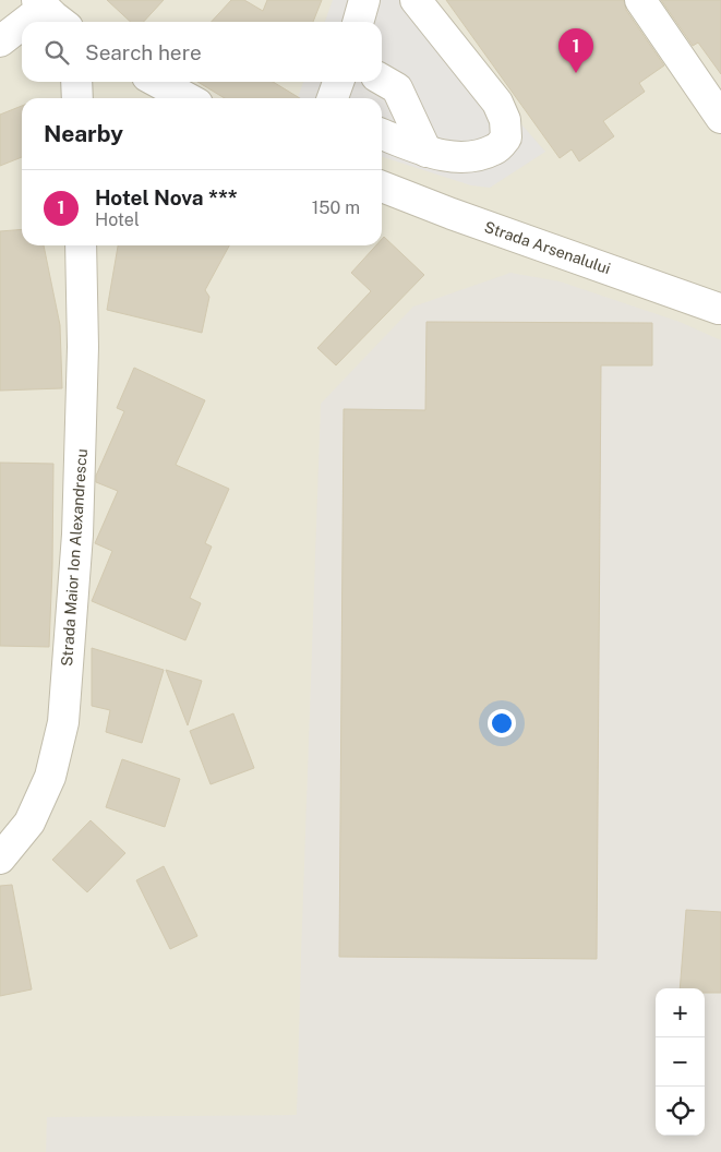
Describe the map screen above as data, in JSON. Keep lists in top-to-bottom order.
{
  "streets": {
    "street": ["Strada Arsenalului", "Strada Maior Ion Alexandrescu"]
  },
  "page": {
    "search": "Search here",
    "pins": "1",
    "heading": "Nearby",
    "list": [
      {
        "mark": "1",
        "name": "Hotel Nova ***",
        "note": "Hotel",
        "value": "150 m"
      }
    ],
    "map_buttons": ["+", "−"]
  }
}
